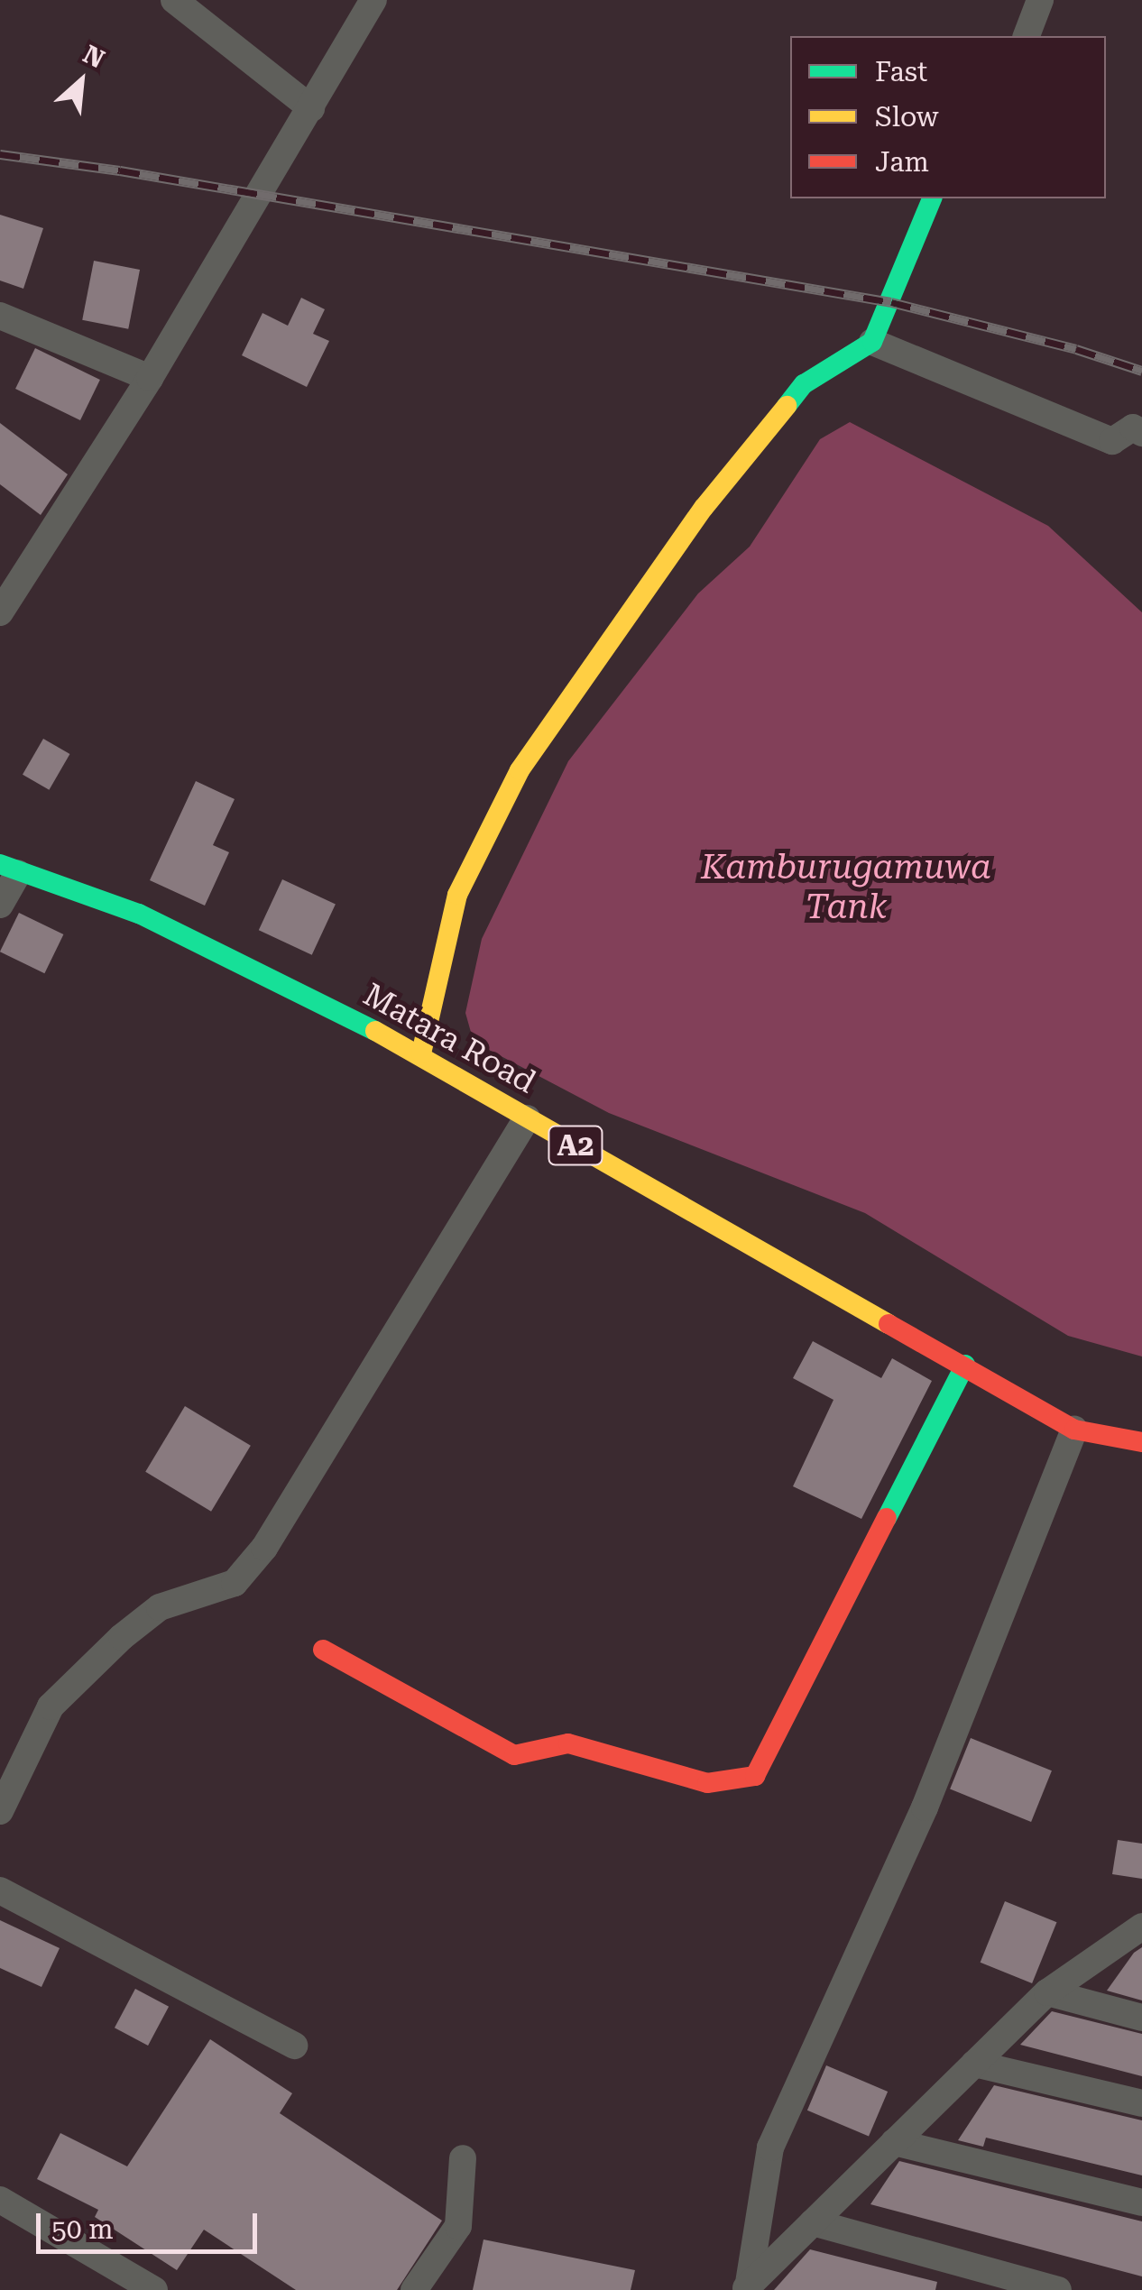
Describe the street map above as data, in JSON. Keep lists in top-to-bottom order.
{
  "streets": {
    "main road": ["Matara Road", "A2"]
  },
  "water": ["Kamburugamuwa Tank"],
  "legend": ["Fast", "Slow", "Jam"],
  "scale_bar": "50 m",
  "north": "top right"
}
